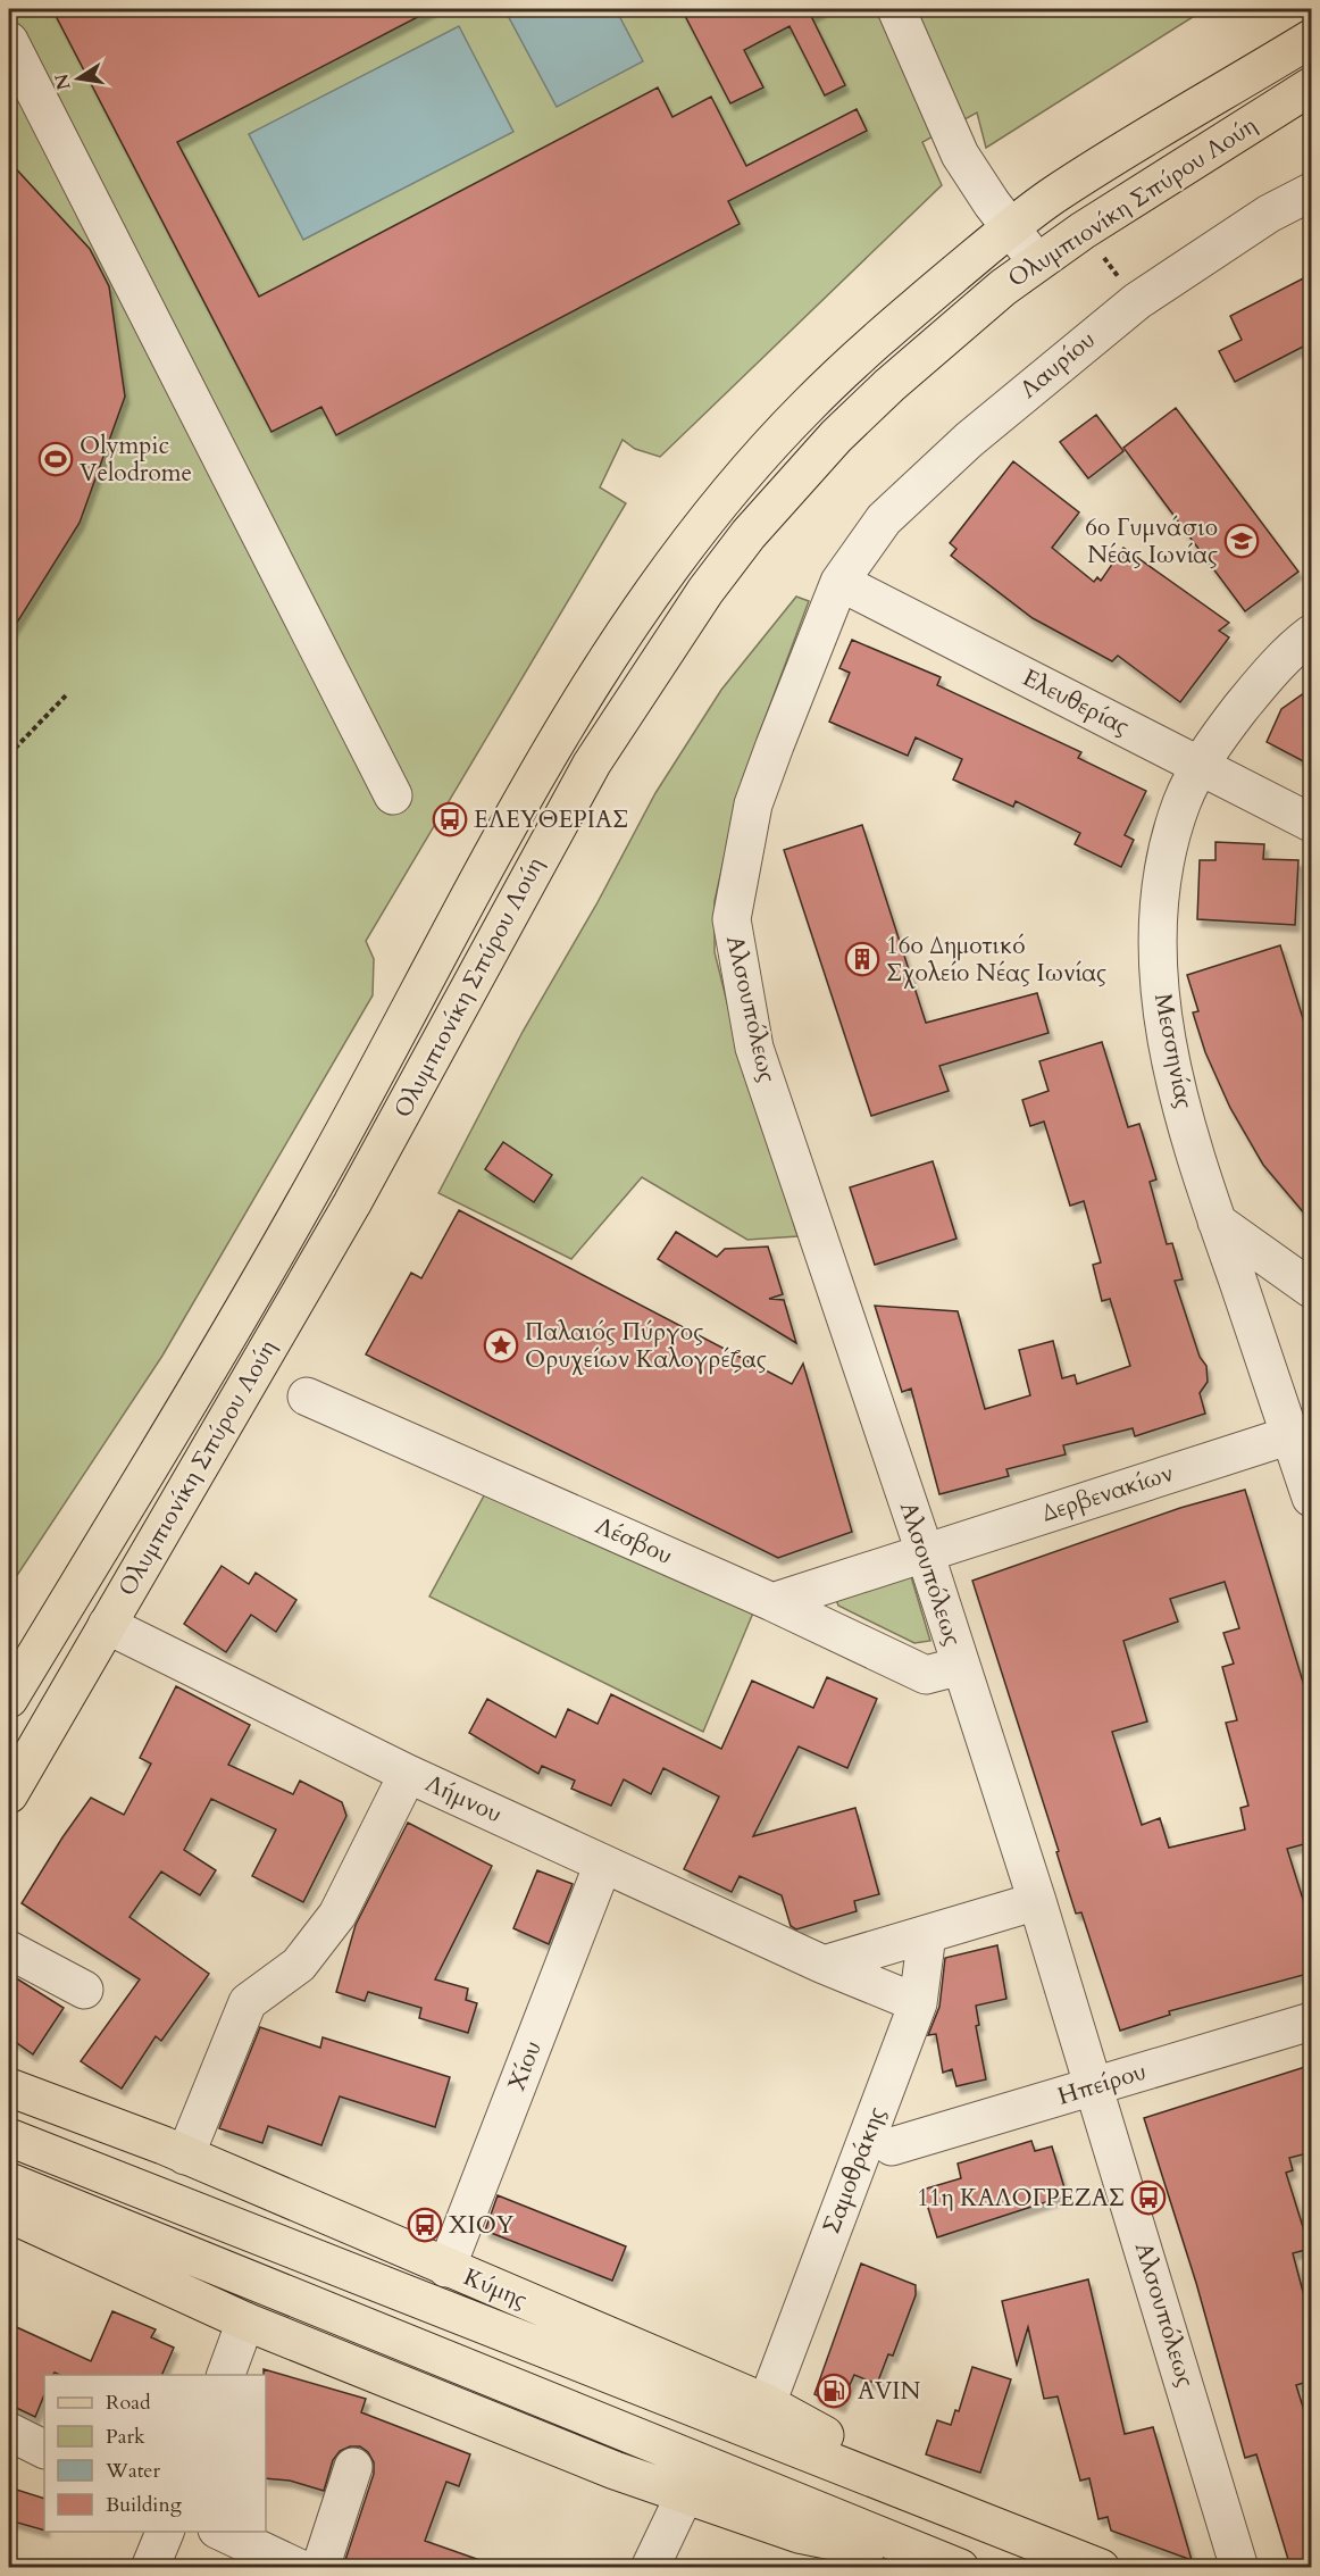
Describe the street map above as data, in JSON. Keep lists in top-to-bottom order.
{
  "streets": {
    "main road": ["Ολυμπιονίκη Σπύρου Λούη", "Κύμης"],
    "street": [
      "Λαυρίου",
      "Ελευθερίας",
      "Αλσουπόλεως",
      "Μεσσηνίας",
      "Δερβενακίων",
      "Λέσβου",
      "Λήμνου",
      "Χίου",
      "Ηπείρου",
      "Σαμοθράκης"
    ]
  },
  "crossings": [
    ["Ολυμπιονίκη Σπύρου Λούη", "Λήμνου"],
    ["Λαυρίου", "Ελευθερίας"],
    ["Λαυρίου", "Αλσουπόλεως"],
    ["Ελευθερίας", "Αλσουπόλεως"],
    ["Ελευθερίας", "Μεσσηνίας"],
    ["Αλσουπόλεως", "Δερβενακίων"],
    ["Αλσουπόλεως", "Λέσβου"],
    ["Αλσουπόλεως", "Ηπείρου"],
    ["Μεσσηνίας", "Δερβενακίων"],
    ["Δερβενακίων", "Λέσβου"],
    ["Λήμνου", "Χίου"],
    ["Λήμνου", "Σαμοθράκης"],
    ["Χίου", "Κύμης"],
    ["Σαμοθράκης", "Κύμης"]
  ],
  "places": {
    "sports": ["Olympic Velodrome"],
    "school or university": ["6ο Γυμνάσιο Νέας Ιωνίας"],
    "bus stop": ["ΕΛΕΥΘΕΡΙΑΣ", "11η ΚΑΛΟΓΡΕΖΑΣ", "ΧΙΟΥ"],
    "building": ["16ο Δημοτικό Σχολείο Νέας Ιωνίας"],
    "place": ["Παλαιός Πύργος Ορυχείων Καλογρέζας"],
    "fuel station": ["AVIN"]
  },
  "legend": [
    "Road",
    "Park",
    "Water",
    "Building"
  ],
  "north": "left"
}
